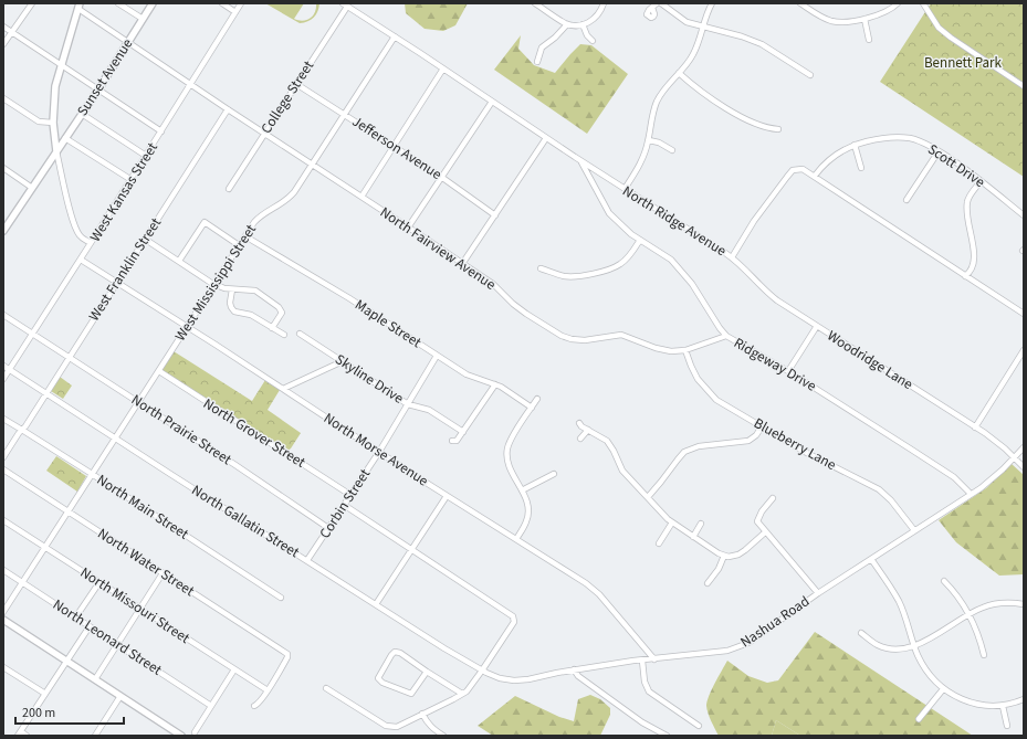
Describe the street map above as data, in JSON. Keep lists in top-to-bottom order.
{
  "streets": {
    "main road": ["Sunset Avenue"],
    "street": [
      "College Street",
      "Jefferson Avenue",
      "Scott Drive",
      "West Kansas Street",
      "North Ridge Avenue",
      "North Fairview Avenue",
      "West Franklin Street",
      "West Mississippi Street",
      "Maple Street",
      "Woodridge Lane",
      "Ridgeway Drive",
      "Skyline Drive",
      "North Prairie Street",
      "North Grover Street",
      "Blueberry Lane",
      "North Morse Avenue",
      "Corbin Street",
      "North Main Street",
      "North Gallatin Street",
      "North Water Street",
      "North Missouri Street",
      "Nashua Road",
      "North Leonard Street"
    ]
  },
  "crossings": [
    ["Sunset Avenue", "North Fairview Avenue"],
    ["College Street", "Jefferson Avenue"],
    ["College Street", "North Ridge Avenue"],
    ["College Street", "North Fairview Avenue"],
    ["Jefferson Avenue", "West Mississippi Street"],
    ["Scott Drive", "North Ridge Avenue"],
    ["West Kansas Street", "North Fairview Avenue"],
    ["West Kansas Street", "North Prairie Street"],
    ["West Kansas Street", "North Morse Avenue"],
    ["West Kansas Street", "North Gallatin Street"],
    ["North Ridge Avenue", "West Mississippi Street"],
    ["North Ridge Avenue", "Woodridge Lane"],
    ["North Ridge Avenue", "Ridgeway Drive"],
    ["North Fairview Avenue", "West Franklin Street"],
    ["North Fairview Avenue", "West Mississippi Street"],
    ["North Fairview Avenue", "Ridgeway Drive"],
    ["North Fairview Avenue", "Blueberry Lane"],
    ["West Franklin Street", "North Prairie Street"],
    ["West Franklin Street", "North Morse Avenue"],
    ["West Franklin Street", "North Main Street"],
    ["West Franklin Street", "North Gallatin Street"],
    ["West Mississippi Street", "Maple Street"],
    ["West Mississippi Street", "North Prairie Street"],
    ["West Mississippi Street", "North Grover Street"],
    ["West Mississippi Street", "North Morse Avenue"],
    ["West Mississippi Street", "North Main Street"],
    ["West Mississippi Street", "North Gallatin Street"],
    ["West Mississippi Street", "North Water Street"],
    ["West Mississippi Street", "North Missouri Street"],
    ["West Mississippi Street", "North Leonard Street"],
    ["Maple Street", "Corbin Street"],
    ["Woodridge Lane", "Nashua Road"],
    ["Ridgeway Drive", "Nashua Road"],
    ["Skyline Drive", "Corbin Street"],
    ["North Prairie Street", "Corbin Street"],
    ["North Grover Street", "Corbin Street"],
    ["Blueberry Lane", "Nashua Road"],
    ["North Morse Avenue", "Corbin Street"],
    ["North Morse Avenue", "Nashua Road"],
    ["Corbin Street", "North Gallatin Street"],
    ["North Gallatin Street", "Nashua Road"],
    ["North Water Street", "North Missouri Street"]
  ],
  "parks": ["Bennett Park"],
  "scale_bar": "200 m"
}
